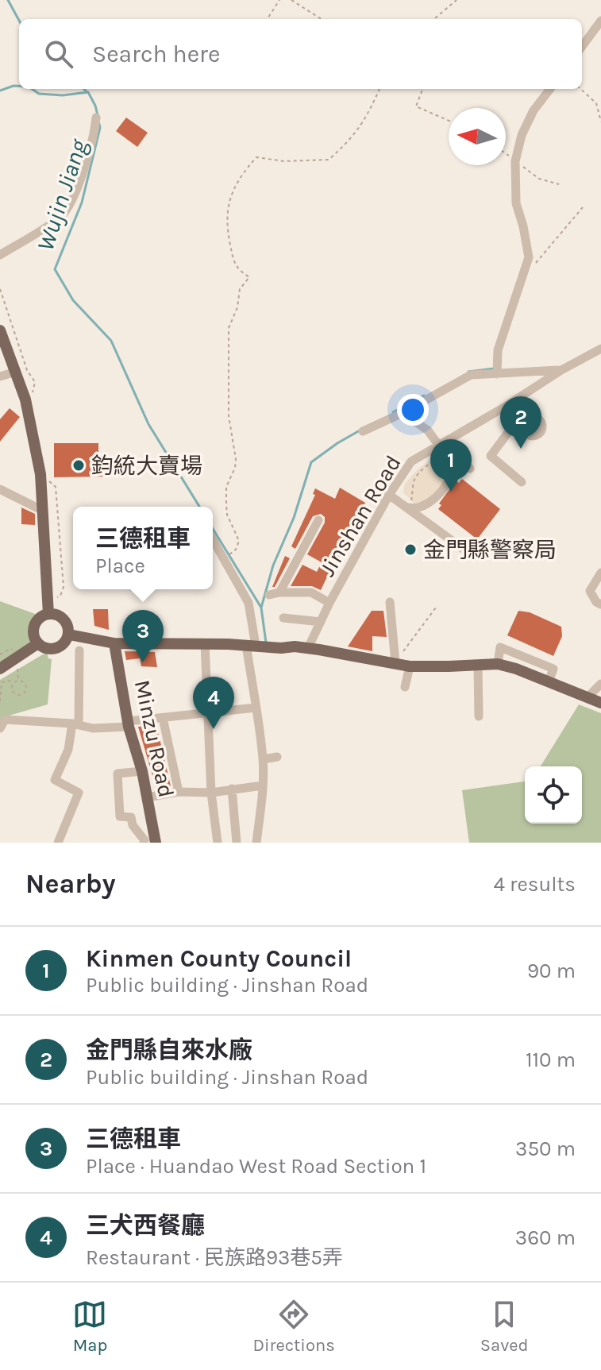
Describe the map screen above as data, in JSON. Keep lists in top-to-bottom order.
{
  "streets": {
    "main road": ["Minzu Road"],
    "street": ["Jinshan Road"]
  },
  "water": ["Wujin Jiang"],
  "places": ["鈞統大賣場", "金門縣警察局"],
  "north": "left",
  "page": {
    "search": "Search here",
    "pins": [
      "2",
      "1",
      "3",
      "4"
    ],
    "popup": ["三德租車", "Place"],
    "heading": ["Nearby", "4 results"],
    "list": [
      {
        "mark": "1",
        "name": "Kinmen County Council",
        "note": "Public building · Jinshan Road",
        "value": "90 m"
      },
      {
        "mark": "2",
        "name": "金門縣自來水廠",
        "note": "Public building · Jinshan Road",
        "value": "110 m"
      },
      {
        "mark": "3",
        "name": "三德租車",
        "note": "Place · Huandao West Road Section 1",
        "value": "350 m"
      },
      {
        "mark": "4",
        "name": "三犬西餐廳",
        "note": "Restaurant · 民族路93巷5弄",
        "value": "360 m"
      }
    ],
    "nav": ["Map", "Directions", "Saved"]
  }
}
